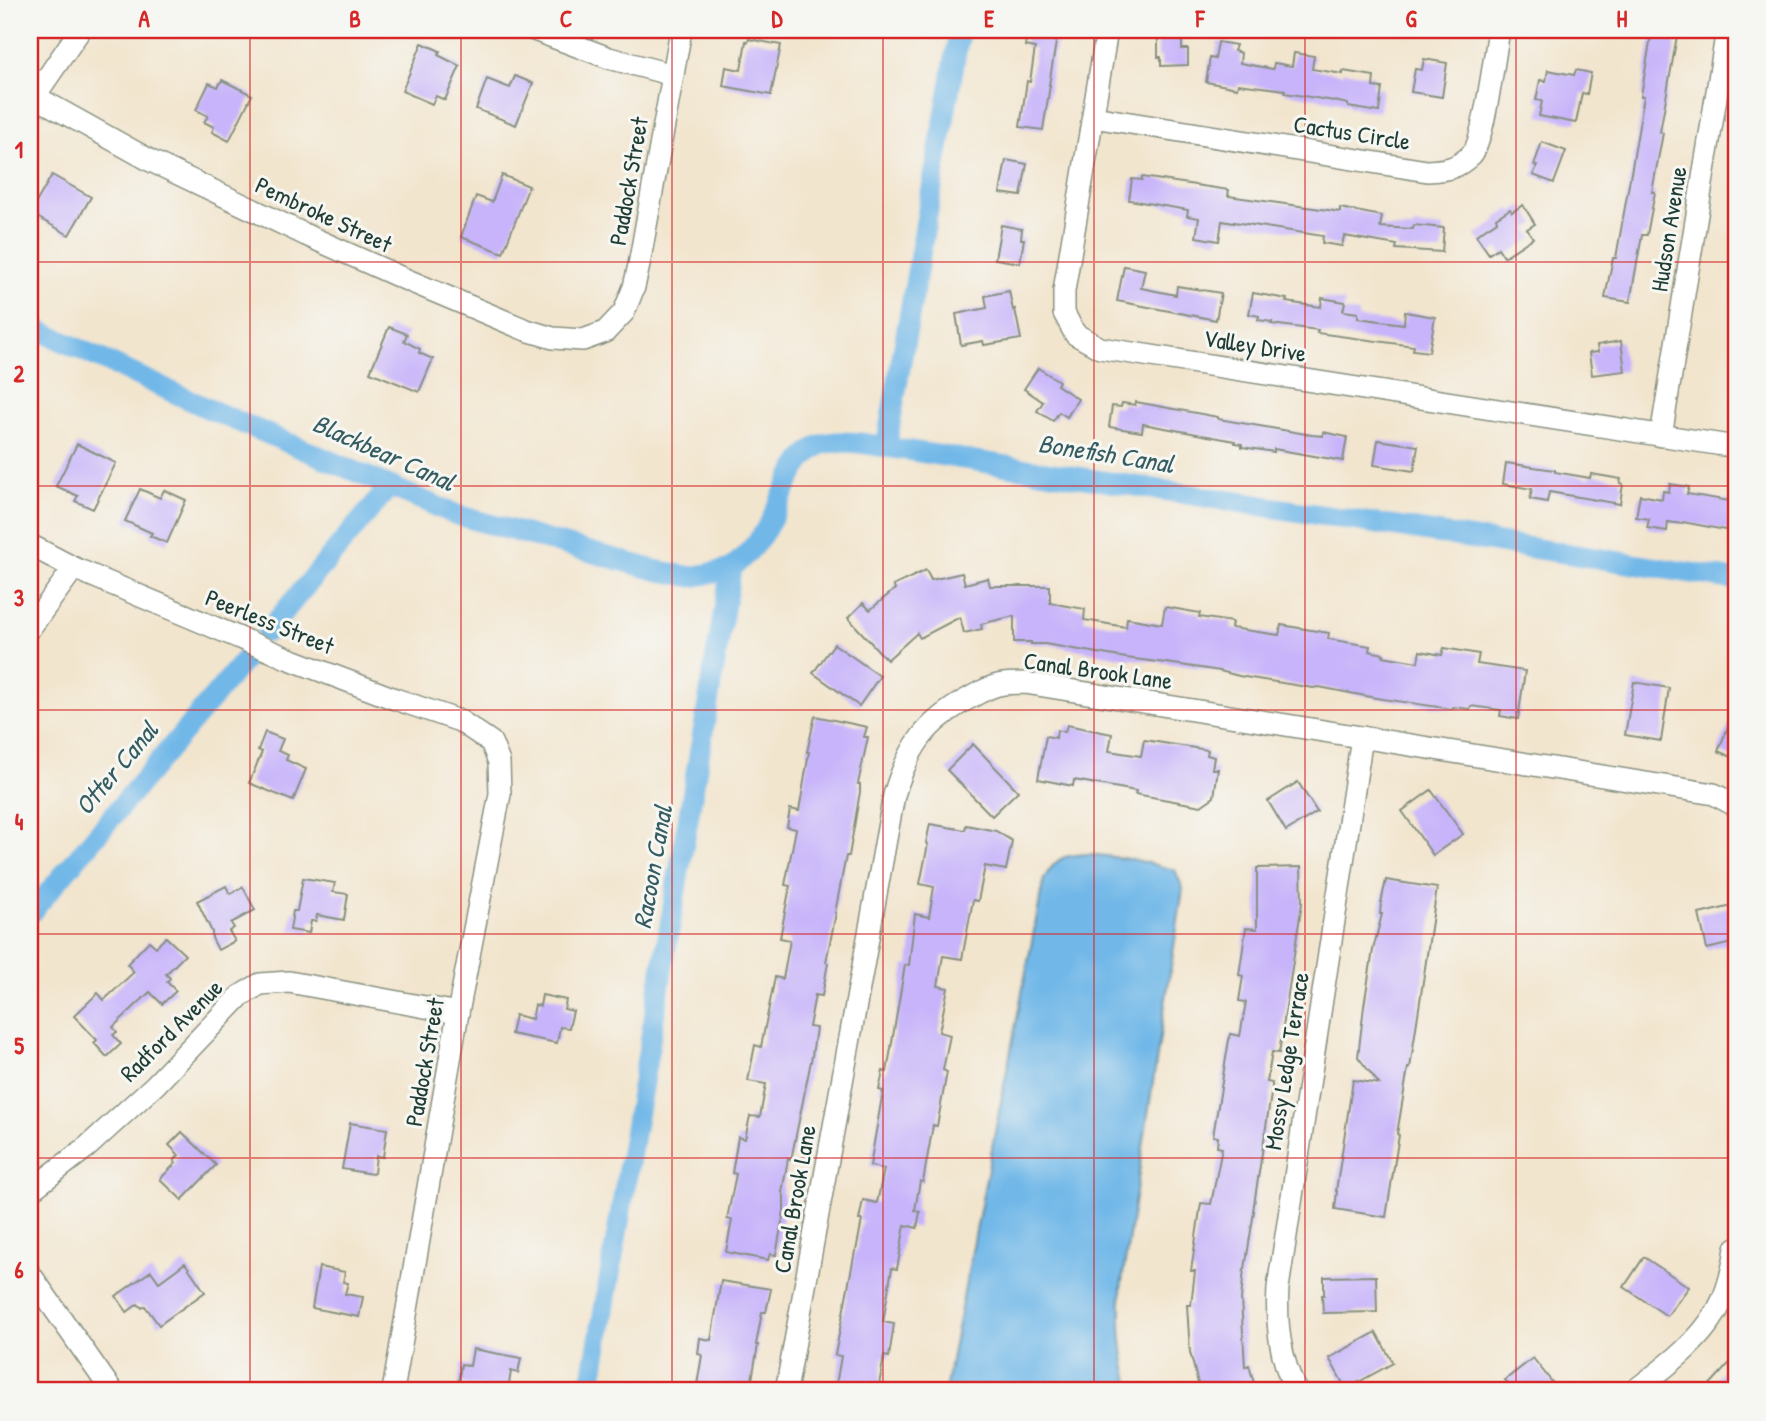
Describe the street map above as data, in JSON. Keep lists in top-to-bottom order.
{
  "streets": {
    "street": [
      "Cactus Circle",
      "Paddock Street",
      "Pembroke Street",
      "Hudson Avenue",
      "Valley Drive",
      "Peerless Street",
      "Canal Brook Lane",
      "Radford Avenue",
      "Mossy Ledge Terrace"
    ]
  },
  "crossings": [
    ["Cactus Circle", "Valley Drive"],
    ["Paddock Street", "Pembroke Street"],
    ["Paddock Street", "Peerless Street"],
    ["Paddock Street", "Radford Avenue"],
    ["Hudson Avenue", "Valley Drive"],
    ["Canal Brook Lane", "Mossy Ledge Terrace"]
  ],
  "water": [
    "Blackbear Canal",
    "Bonefish Canal",
    "Otter Canal",
    "Racoon Canal"
  ],
  "grid": {
    "columns": [
      "A",
      "B",
      "C",
      "D",
      "E",
      "F",
      "G",
      "H"
    ],
    "rows": [
      "1",
      "2",
      "3",
      "4",
      "5",
      "6"
    ]
  }
}
